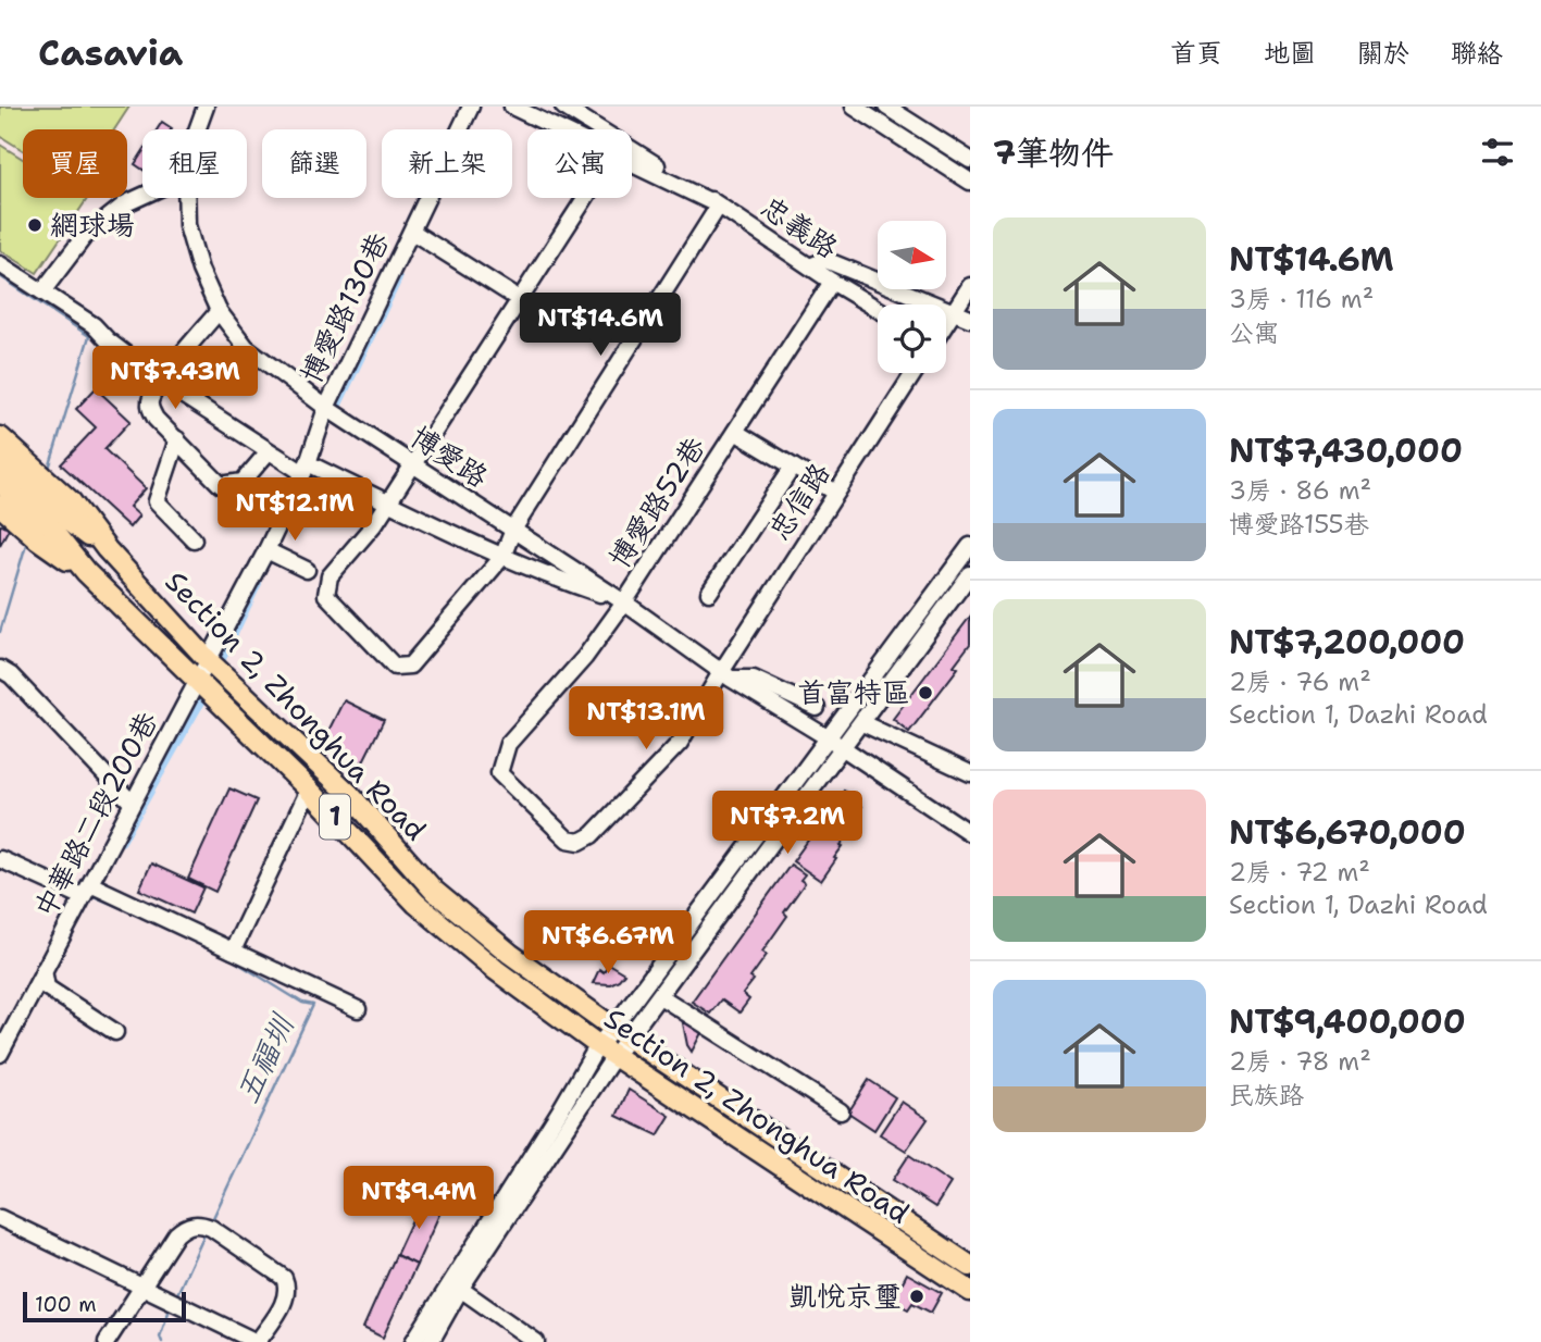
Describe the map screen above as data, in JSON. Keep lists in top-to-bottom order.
{
  "streets": {
    "main road": ["Section 2, Zhonghua Road", "1"],
    "street": [
      "忠義路",
      "博愛路130巷",
      "博愛路",
      "忠信路",
      "博愛路52巷",
      "中華路二段200巷"
    ]
  },
  "crossings": [
    ["忠義路", "博愛路52巷"],
    ["博愛路130巷", "博愛路"],
    ["博愛路130巷", "中華路二段200巷"],
    ["博愛路", "忠信路"],
    ["博愛路", "博愛路52巷"],
    ["忠信路", "博愛路52巷"],
    ["Section 2, Zhonghua Road", "中華路二段200巷"],
    ["Section 2, Zhonghua Road", "1"]
  ],
  "water": ["五福圳"],
  "places": ["網球場", "首富特區", "凱悅京璽"],
  "scale_bar": "100 m",
  "north": "right",
  "page": {
    "header": "Casavia",
    "nav": [
      "首頁",
      "地圖",
      "關於",
      "聯絡"
    ],
    "heading": "7筆物件",
    "chip": [
      "買屋",
      "租屋",
      "篩選",
      "新上架",
      "公寓"
    ],
    "list": [
      {
        "name": "NT$14.6M",
        "note": "3房 · 116 m² · 公寓"
      },
      {
        "name": "NT$7,430,000",
        "note": "3房 · 86 m² · 博愛路155巷"
      },
      {
        "name": "NT$7,200,000",
        "note": "2房 · 76 m² · Section 1, Dazhi Road"
      },
      {
        "name": "NT$6,670,000",
        "note": "2房 · 72 m² · Section 1, Dazhi Road"
      },
      {
        "name": "NT$9,400,000",
        "note": "2房 · 78 m² · 民族路"
      }
    ],
    "price": [
      "NT$14.6M",
      "NT$7.43M",
      "NT$12.1M",
      "NT$13.1M",
      "NT$7.2M",
      "NT$6.67M",
      "NT$9.4M"
    ],
    "scale": "100 m"
  }
}
